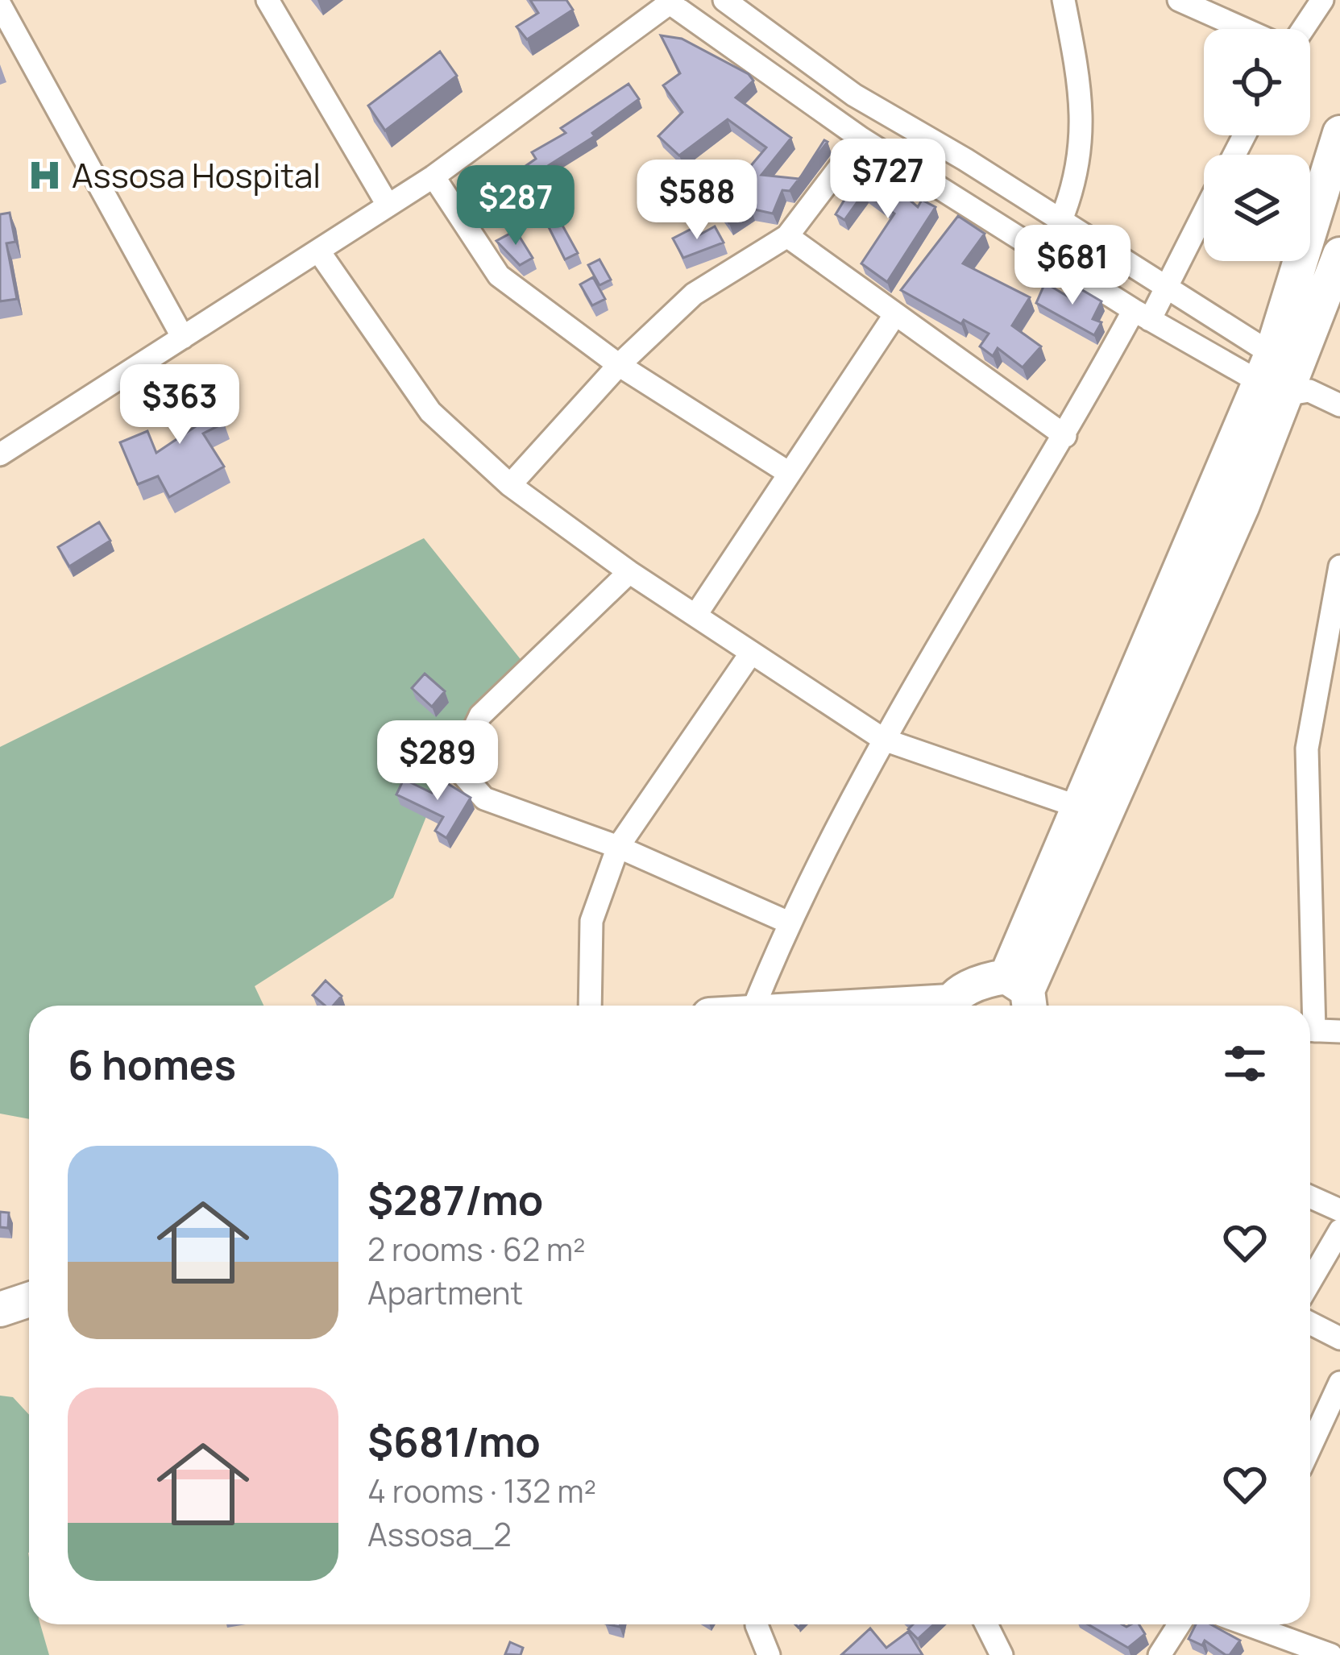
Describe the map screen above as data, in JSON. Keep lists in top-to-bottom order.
{
  "places": {
    "hospital": ["Assosa Hospital"]
  },
  "page": {
    "price": [
      "$727",
      "$588",
      "$287",
      "$681",
      "$363",
      "$289"
    ],
    "heading": "6 homes",
    "list": [
      {
        "name": "$287/mo",
        "note": "2 rooms · 62 m² · Apartment"
      },
      {
        "name": "$681/mo",
        "note": "4 rooms · 132 m² · Assosa_2"
      }
    ]
  }
}
